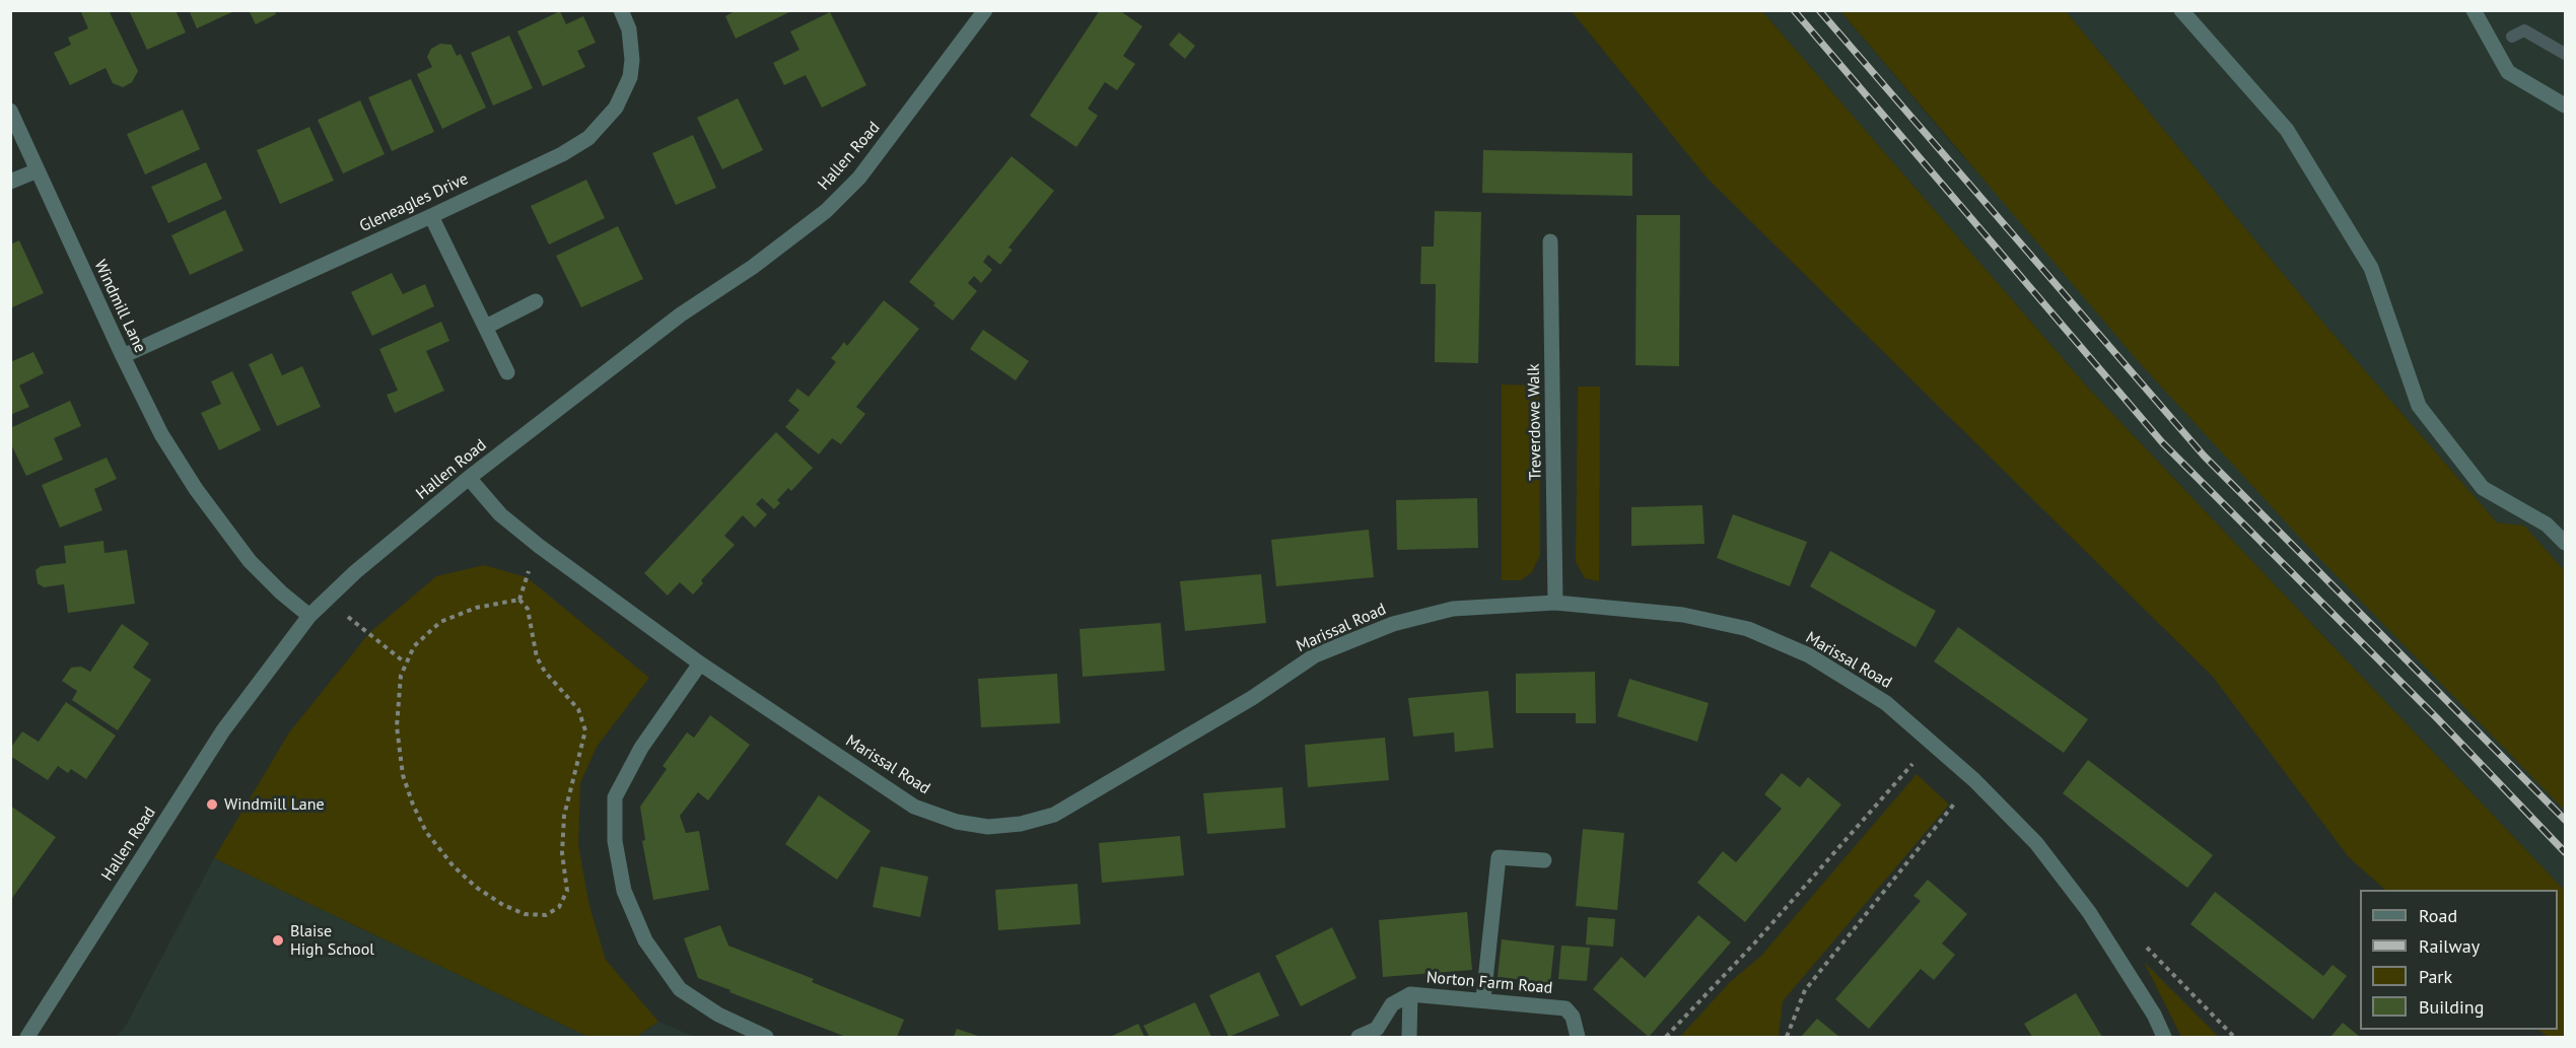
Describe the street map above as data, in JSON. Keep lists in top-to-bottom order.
{
  "streets": {
    "street": [
      "Hallen Road",
      "Gleneagles Drive",
      "Windmill Lane",
      "Treverdowe Walk",
      "Marissal Road",
      "Norton Farm Road"
    ]
  },
  "crossings": [
    ["Hallen Road", "Windmill Lane"],
    ["Hallen Road", "Marissal Road"],
    ["Gleneagles Drive", "Windmill Lane"],
    ["Treverdowe Walk", "Marissal Road"]
  ],
  "places": ["Windmill Lane", "Blaise High School"],
  "legend": [
    "Road",
    "Railway",
    "Park",
    "Building"
  ]
}
